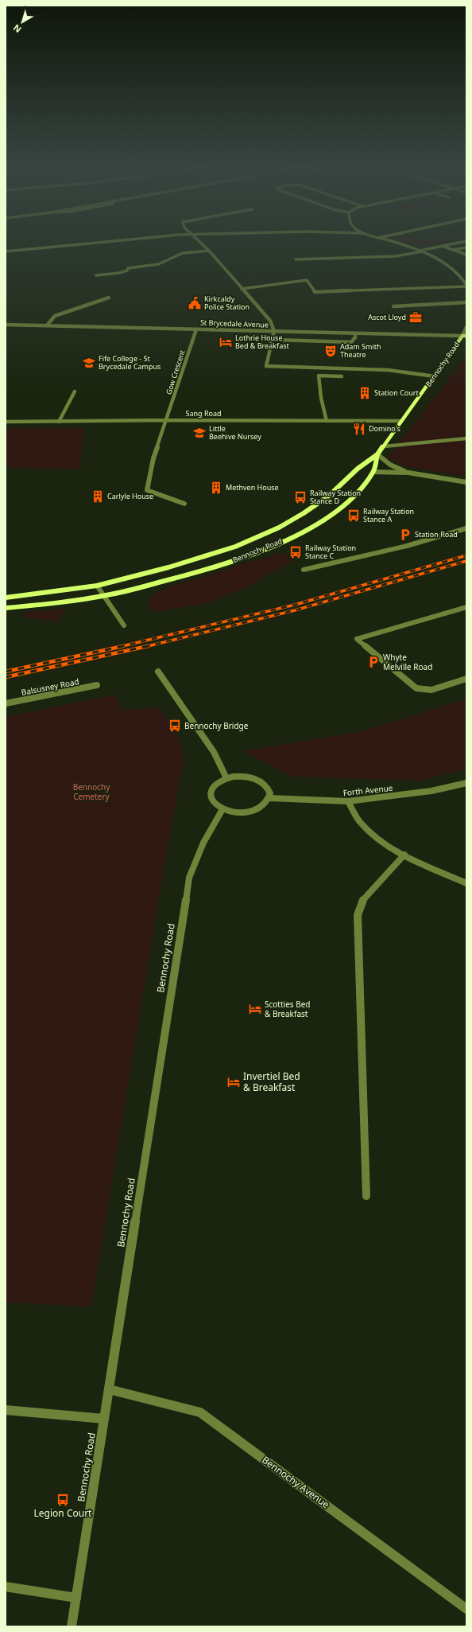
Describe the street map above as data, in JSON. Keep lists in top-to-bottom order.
{
  "streets": {
    "main road": ["Bennochy Road"],
    "street": [
      "St Brycedale Avenue",
      "Gow Crescent",
      "Sang Road",
      "Balsusney Road",
      "Forth Avenue",
      "Bennochy Avenue"
    ]
  },
  "crossings": [
    ["St Brycedale Avenue", "Bennochy Road"],
    ["St Brycedale Avenue", "Gow Crescent"],
    ["Bennochy Road", "Sang Road"],
    ["Bennochy Road", "Forth Avenue"],
    ["Bennochy Road", "Bennochy Avenue"],
    ["Gow Crescent", "Sang Road"]
  ],
  "parks": ["Bennochy Cemetery"],
  "places": {
    "public building": ["Kirkcaldy Police Station"],
    "office": ["Ascot Lloyd"],
    "hotel": ["Lothrie House Bed & Breakfast", "Scotties Bed & Breakfast", "Invertiel Bed & Breakfast"],
    "theatre": ["Adam Smith Theatre"],
    "school or university": ["Fife College - St Brycedale Campus", "Little Beehive Nursey"],
    "building": ["Station Court", "Methven House", "Carlyle House"],
    "restaurant": ["Domino's"],
    "bus stop": [
      "Railway Station Stance D",
      "Railway Station Stance A",
      "Railway Station Stance C",
      "Bennochy Bridge",
      "Legion Court"
    ],
    "parking": ["Station Road", "Whyte Melville Road"]
  },
  "north": "bottom left"
}
